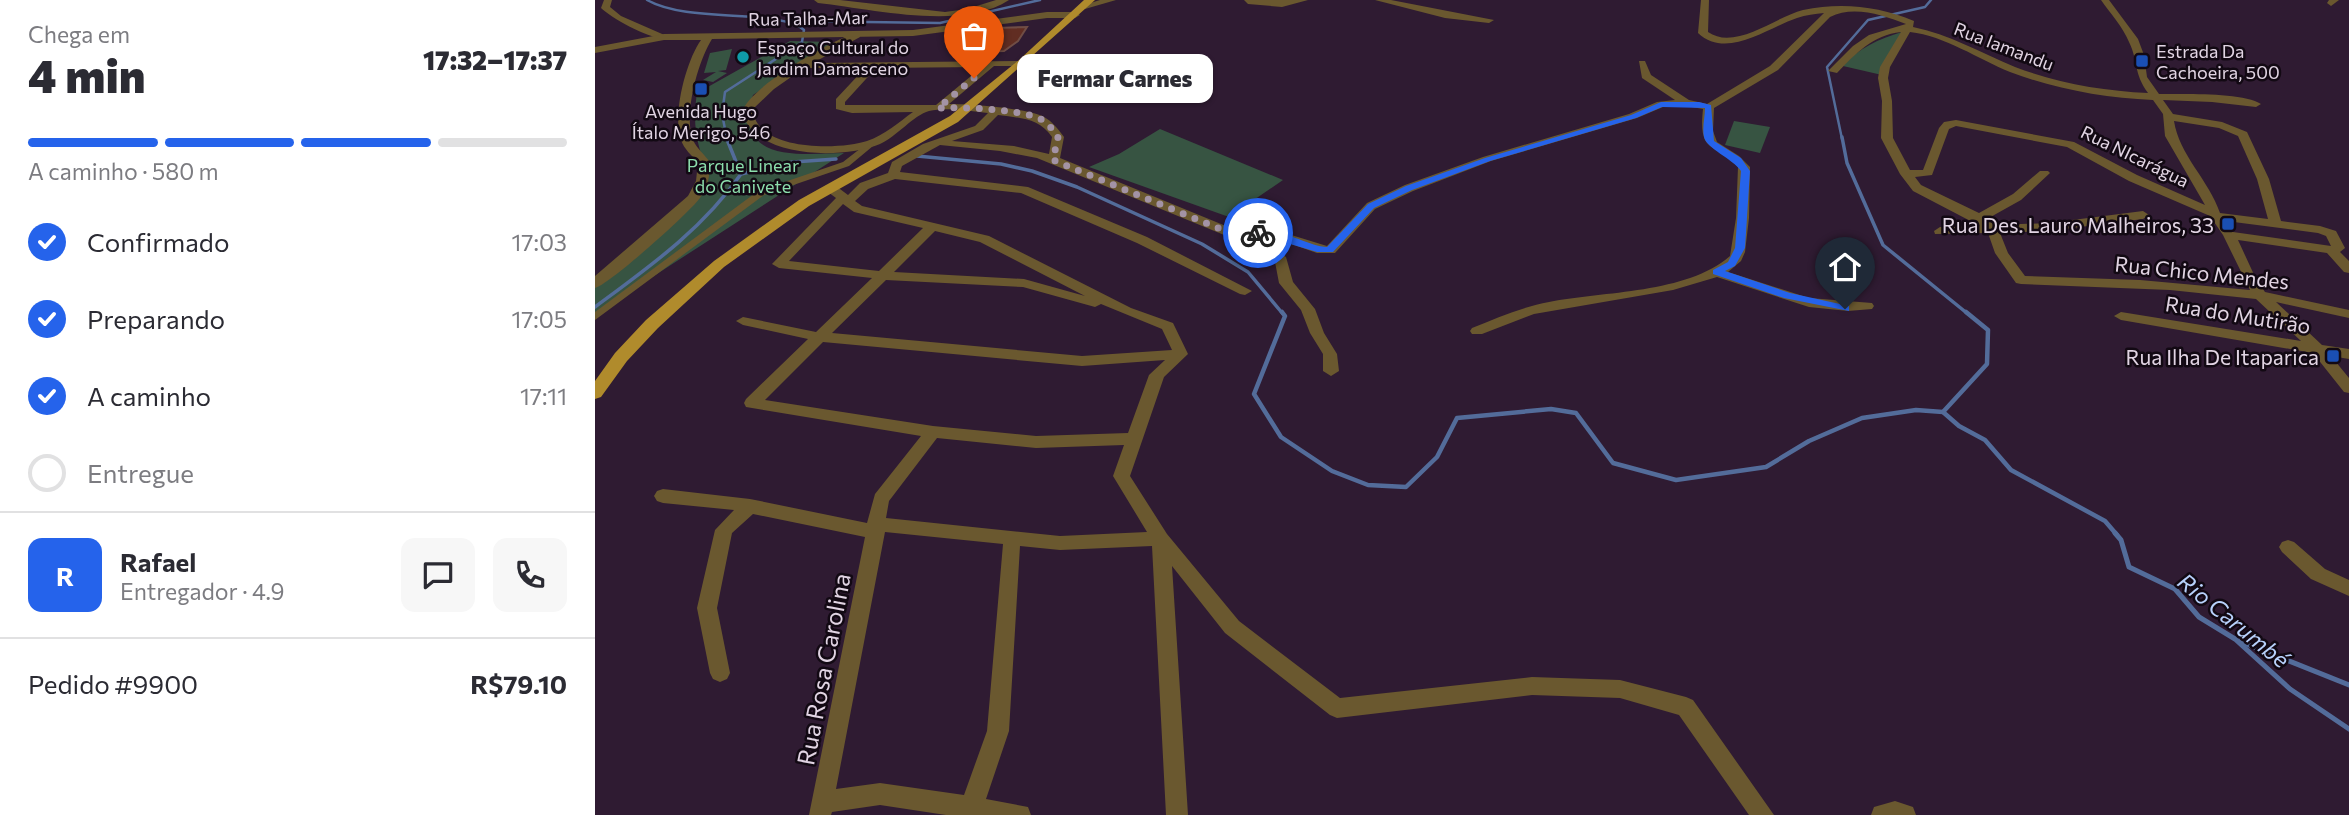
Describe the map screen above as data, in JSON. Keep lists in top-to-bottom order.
{
  "streets": {
    "street": [
      "Rua Talha-Mar",
      "Rua Iamandu",
      "Rua NIcarágua",
      "Rua Chico Mendes",
      "Rua do Mutirão",
      "Rua Rosa Carolina"
    ]
  },
  "water": ["Rio Carumbé"],
  "parks": ["Parque Linear do Canivete"],
  "places": {
    "other": ["Espaço Cultural do Jardim Damasceno", "Fermar Carnes"],
    "transit": [
      "Estrada Da Cachoeira, 500",
      "Avenida Hugo Ítalo Merigo, 546",
      "Rua Des. Lauro Malheiros, 33",
      "Rua Ilha De Itaparica"
    ]
  },
  "page": {
    "heading": ["4 min", "Chega em", "17:32–17:37"],
    "panel": [
      "Rafael",
      "Entregador · 4.9",
      "Pedido #9900",
      "R$79.10"
    ],
    "bubble": "Fermar Carnes",
    "bar": "A caminho · 580 m",
    "list": [
      ["Confirmado", "17:03"],
      ["Preparando", "17:05"],
      ["A caminho", "17:11"],
      "Entregue"
    ],
    "round": "R"
  }
}
